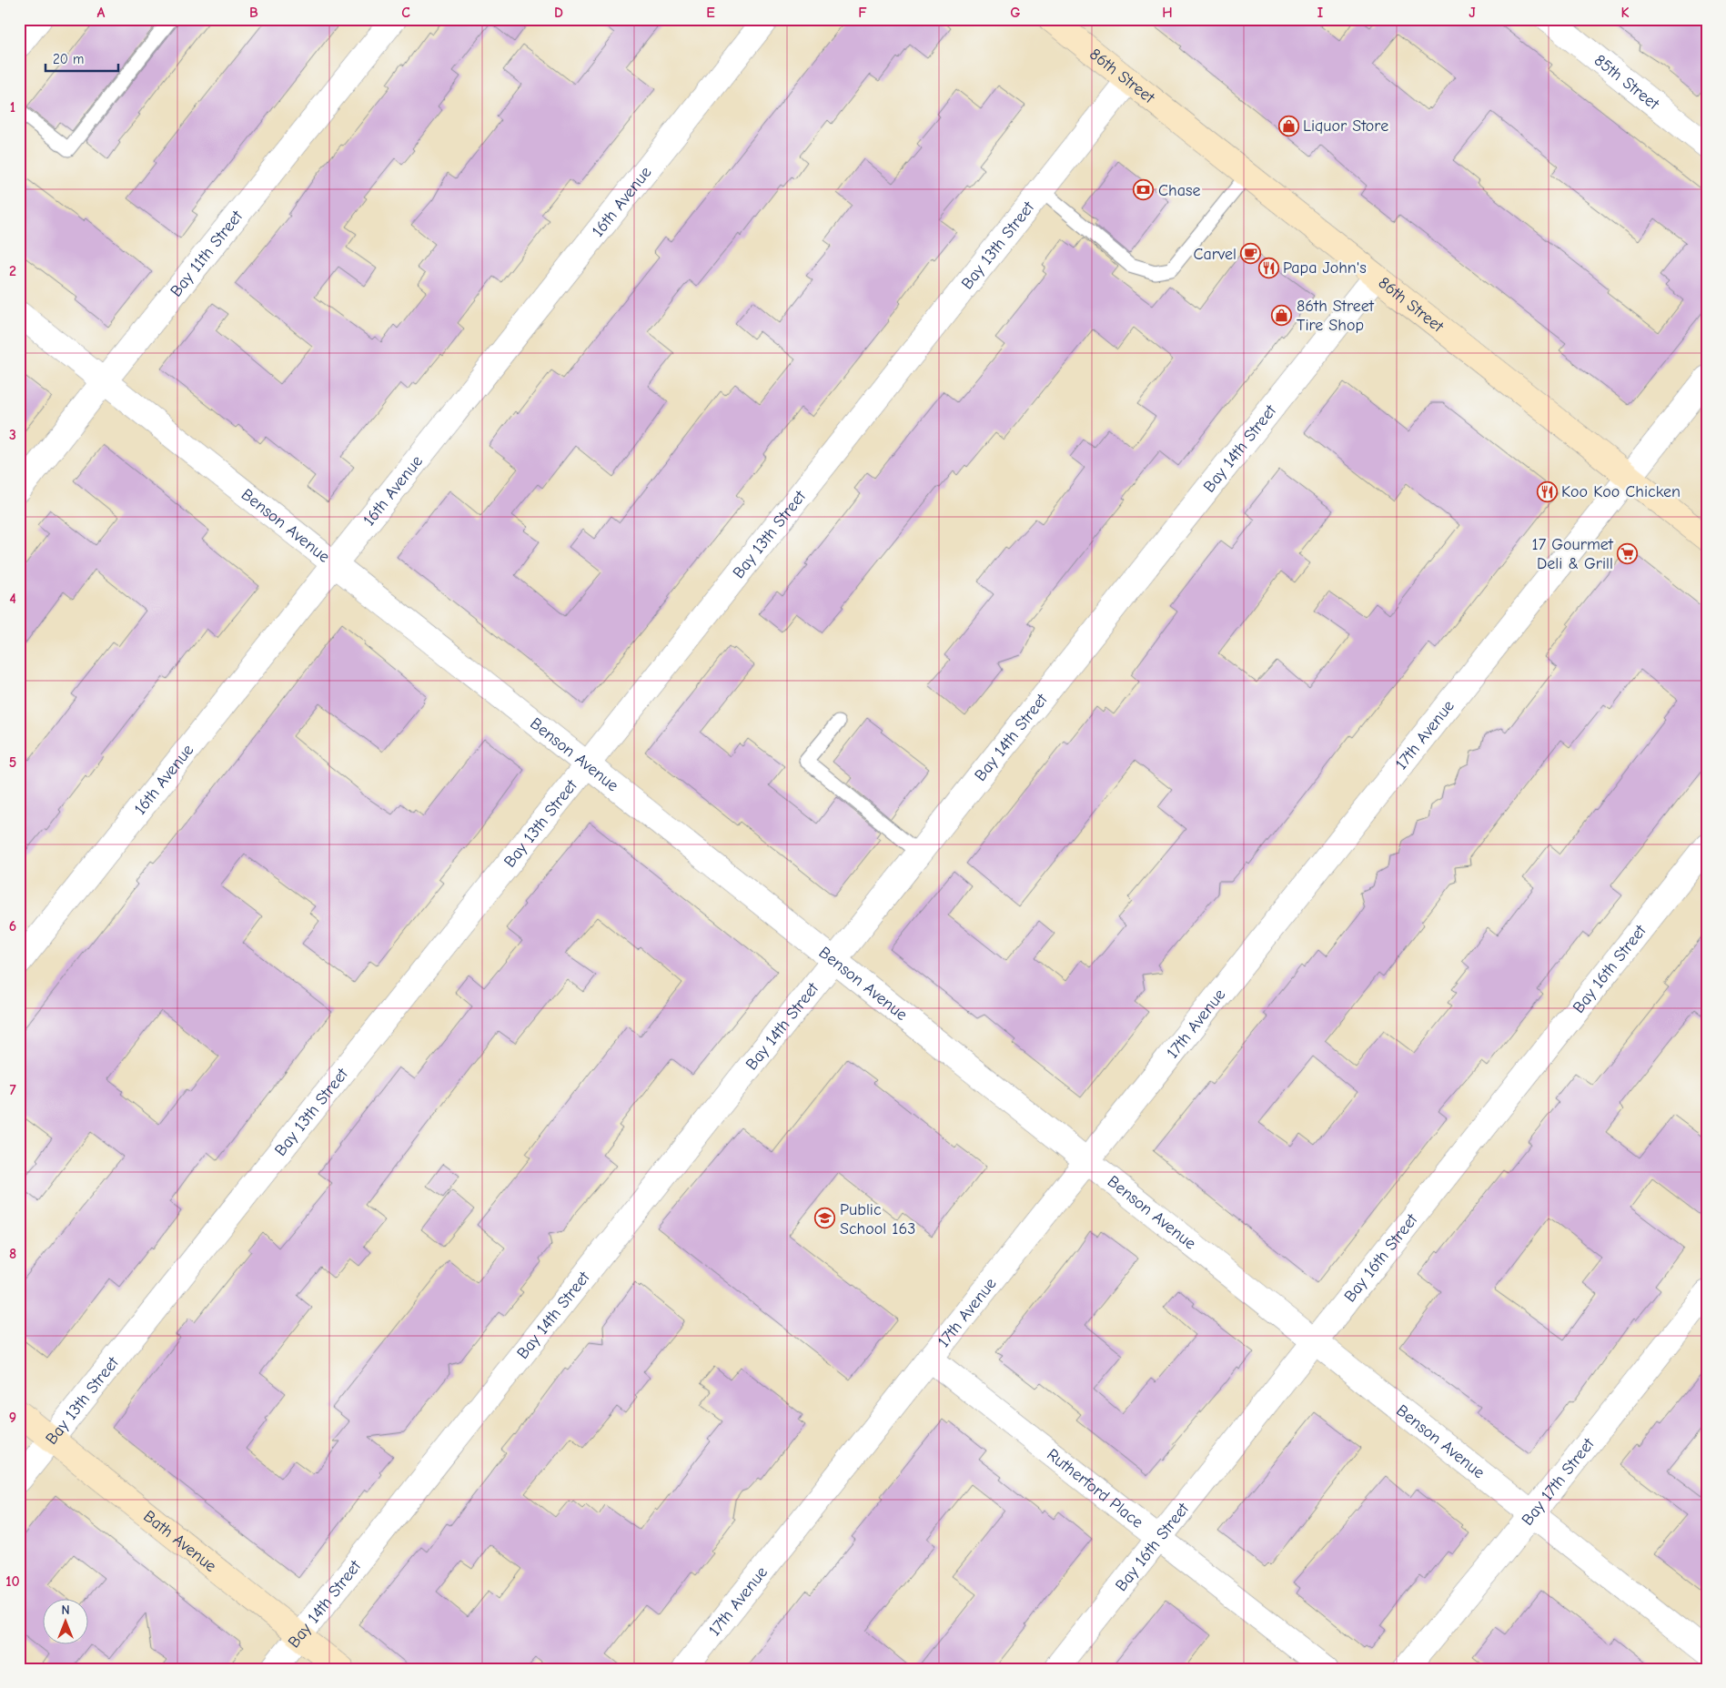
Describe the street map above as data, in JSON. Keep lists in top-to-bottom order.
{
  "streets": {
    "main road": ["86th Street", "Bath Avenue"],
    "street": [
      "85th Street",
      "16th Avenue",
      "Bay 13th Street",
      "Bay 11th Street",
      "Bay 14th Street",
      "Benson Avenue",
      "17th Avenue",
      "Bay 16th Street",
      "Bay 17th Street",
      "Rutherford Place"
    ]
  },
  "crossings": [
    ["86th Street", "Bay 13th Street"],
    ["86th Street", "Bay 14th Street"],
    ["86th Street", "17th Avenue"],
    ["16th Avenue", "Benson Avenue"],
    ["Bay 13th Street", "Benson Avenue"],
    ["Bay 13th Street", "Bath Avenue"],
    ["Bay 11th Street", "Benson Avenue"],
    ["Bay 14th Street", "Benson Avenue"],
    ["Bay 14th Street", "Bath Avenue"],
    ["Benson Avenue", "17th Avenue"],
    ["Benson Avenue", "Bay 16th Street"],
    ["Benson Avenue", "Bay 17th Street"],
    ["17th Avenue", "Rutherford Place"],
    ["Bay 16th Street", "Rutherford Place"]
  ],
  "places": {
    "shop": ["Liquor Store", "86th Street Tire Shop"],
    "bank": ["Chase"],
    "cafe": ["Carvel"],
    "restaurant": ["Papa John's", "Koo Koo Chicken"],
    "supermarket": ["17 Gourmet Deli & Grill"],
    "school or university": ["Public School 163"]
  },
  "scale_bar": "20 m",
  "north": "top",
  "grid": {
    "columns": [
      "A",
      "B",
      "C",
      "D",
      "E",
      "F",
      "G",
      "H",
      "I",
      "J",
      "K"
    ],
    "rows": [
      "1",
      "2",
      "3",
      "4",
      "5",
      "6",
      "7",
      "8",
      "9",
      "10"
    ]
  }
}
